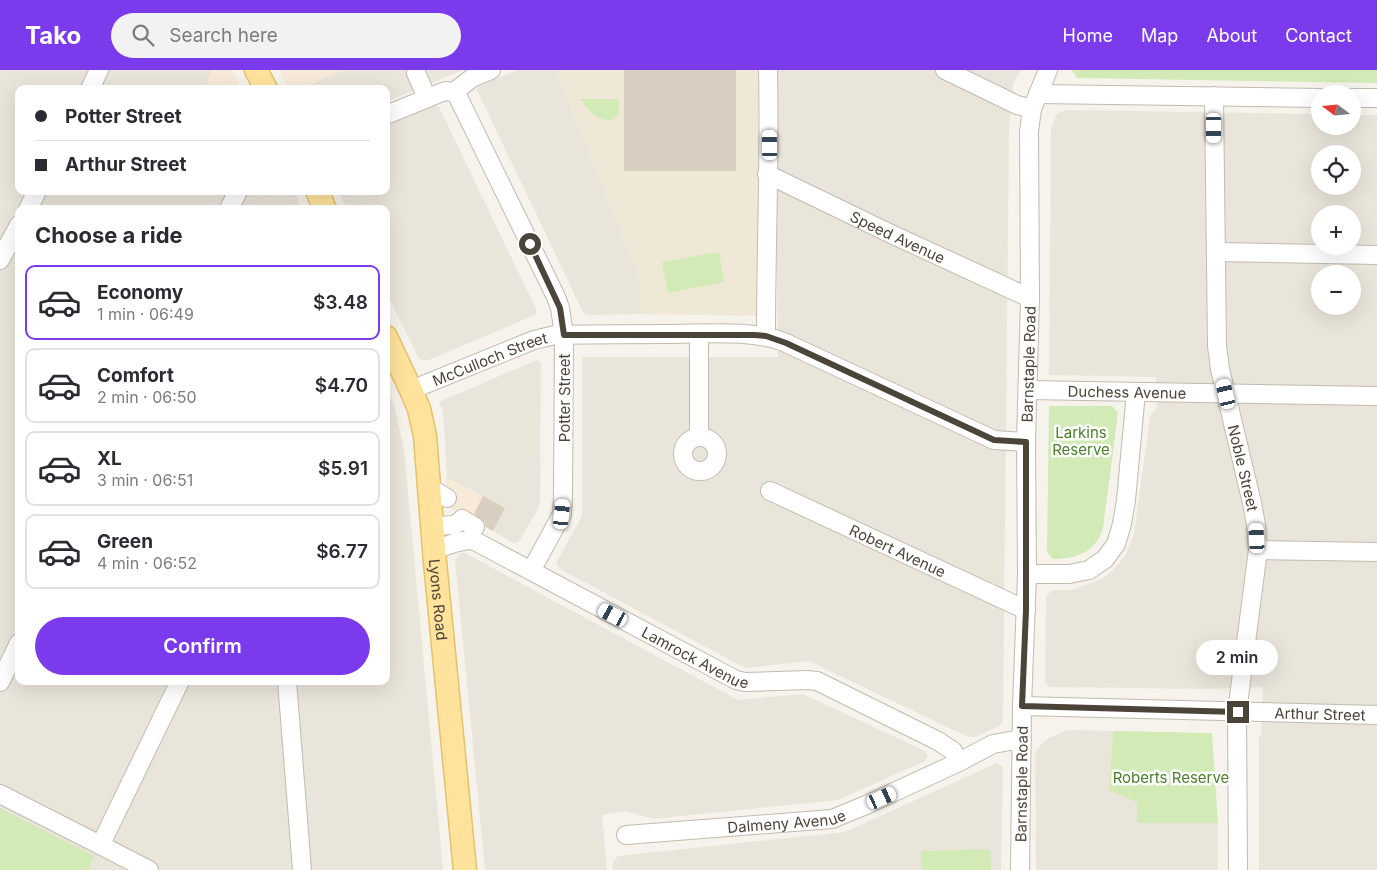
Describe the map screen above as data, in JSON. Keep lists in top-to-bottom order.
{
  "streets": {
    "main road": ["Lyons Road"],
    "street": [
      "Speed Avenue",
      "McCulloch Street",
      "Barnstaple Road",
      "Duchess Avenue",
      "Potter Street",
      "Noble Street",
      "Robert Avenue",
      "Lamrock Avenue",
      "Arthur Street",
      "Dalmeny Avenue"
    ]
  },
  "crossings": [
    ["Speed Avenue", "Barnstaple Road"],
    ["McCulloch Street", "Barnstaple Road"],
    ["McCulloch Street", "Potter Street"],
    ["McCulloch Street", "Lyons Road"],
    ["Barnstaple Road", "Duchess Avenue"],
    ["Barnstaple Road", "Robert Avenue"],
    ["Barnstaple Road", "Arthur Street"],
    ["Barnstaple Road", "Dalmeny Avenue"],
    ["Duchess Avenue", "Noble Street"],
    ["Potter Street", "Lamrock Avenue"],
    ["Noble Street", "Arthur Street"],
    ["Lyons Road", "Lamrock Avenue"],
    ["Lamrock Avenue", "Dalmeny Avenue"]
  ],
  "parks": ["Larkins Reserve", "Roberts Reserve"],
  "north": "left",
  "page": {
    "header": "Tako",
    "search": "Search here",
    "nav": [
      "Home",
      "Map",
      "About",
      "Contact"
    ],
    "map_buttons": ["+", "−"],
    "banner": ["Potter Street", "Arthur Street"],
    "heading": "Choose a ride",
    "list": [
      {
        "name": "Economy",
        "note": "1 min · 06:49",
        "value": "$3.48"
      },
      {
        "name": "Comfort",
        "note": "2 min · 06:50",
        "value": "$4.70"
      },
      {
        "name": "XL",
        "note": "3 min · 06:51",
        "value": "$5.91"
      },
      {
        "name": "Green",
        "note": "4 min · 06:52",
        "value": "$6.77"
      }
    ],
    "buttons": "Confirm",
    "bubble": "2 min"
  }
}
